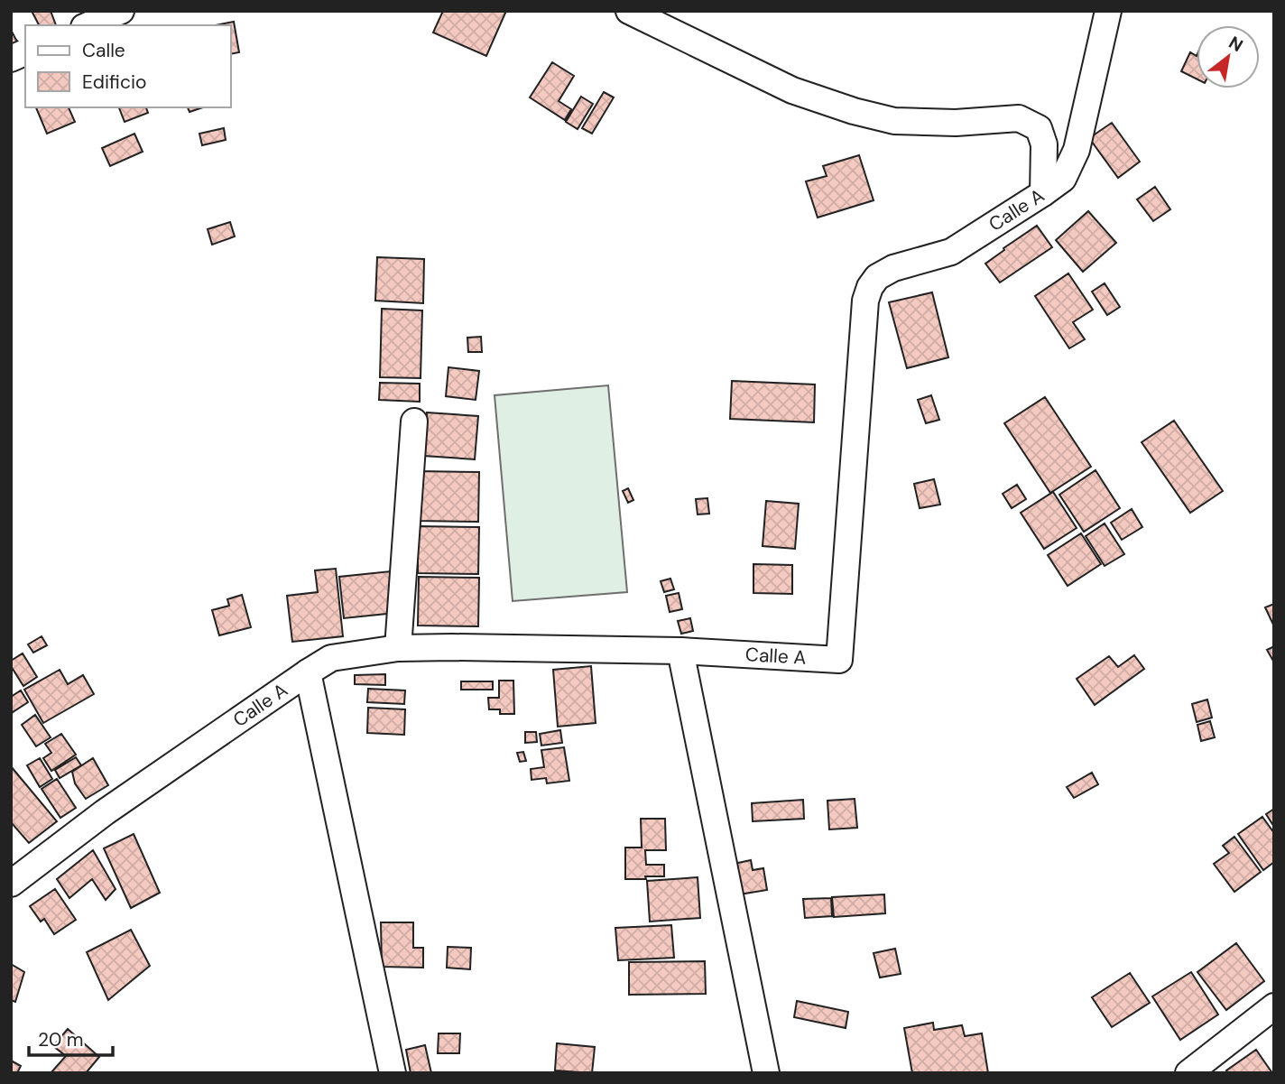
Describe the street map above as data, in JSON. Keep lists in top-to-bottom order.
{
  "streets": {
    "street": ["Calle A"]
  },
  "legend": ["Calle", "Edificio"],
  "scale_bar": "20 m",
  "north": "top right"
}
